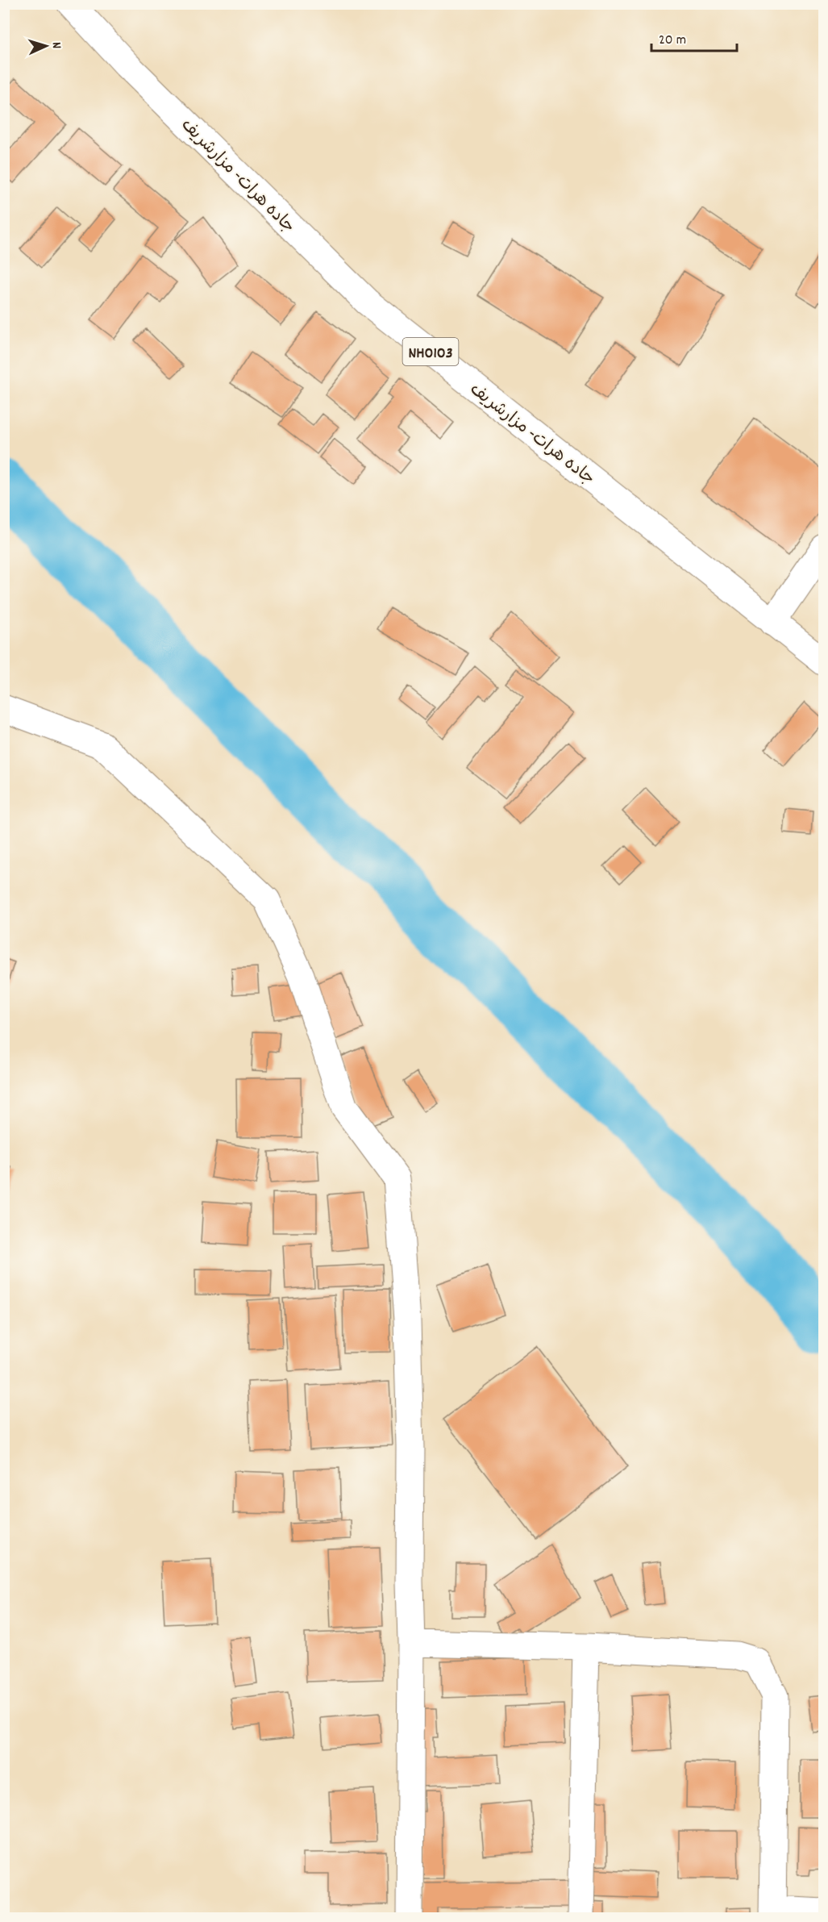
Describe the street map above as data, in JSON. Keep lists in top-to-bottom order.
{
  "streets": {
    "main road": ["جاده هرات- مزارشریف", "NH0103"]
  },
  "scale_bar": "20 m",
  "north": "right"
}
